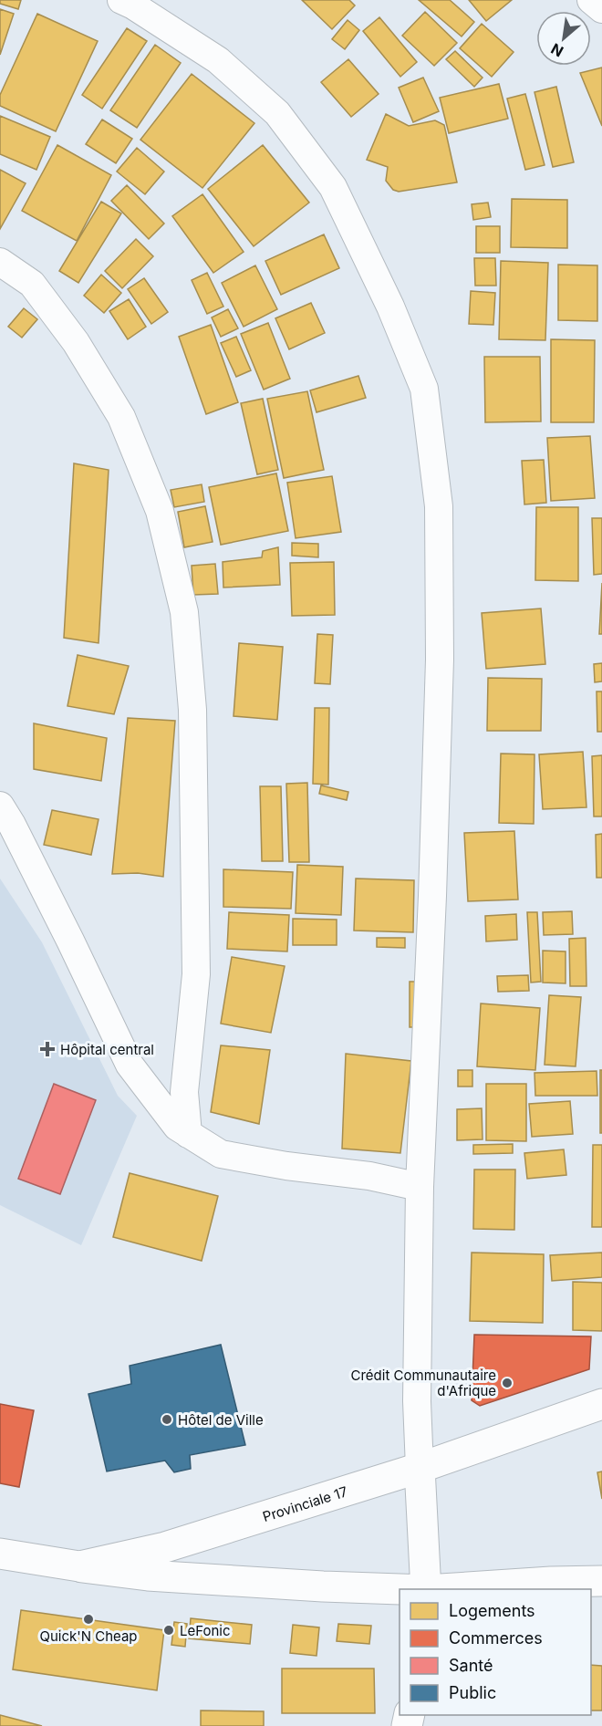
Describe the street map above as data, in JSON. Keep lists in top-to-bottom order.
{
  "streets": {
    "street": ["Provinciale 17"]
  },
  "places": {
    "health": ["Hôpital central"],
    "other": [
      "Crédit Communautaire d'Afrique",
      "Hôtel de Ville",
      "Quick'N Cheap",
      "LeFonic"
    ]
  },
  "legend": [
    "Logements",
    "Commerces",
    "Santé",
    "Public"
  ],
  "north": "bottom left"
}
